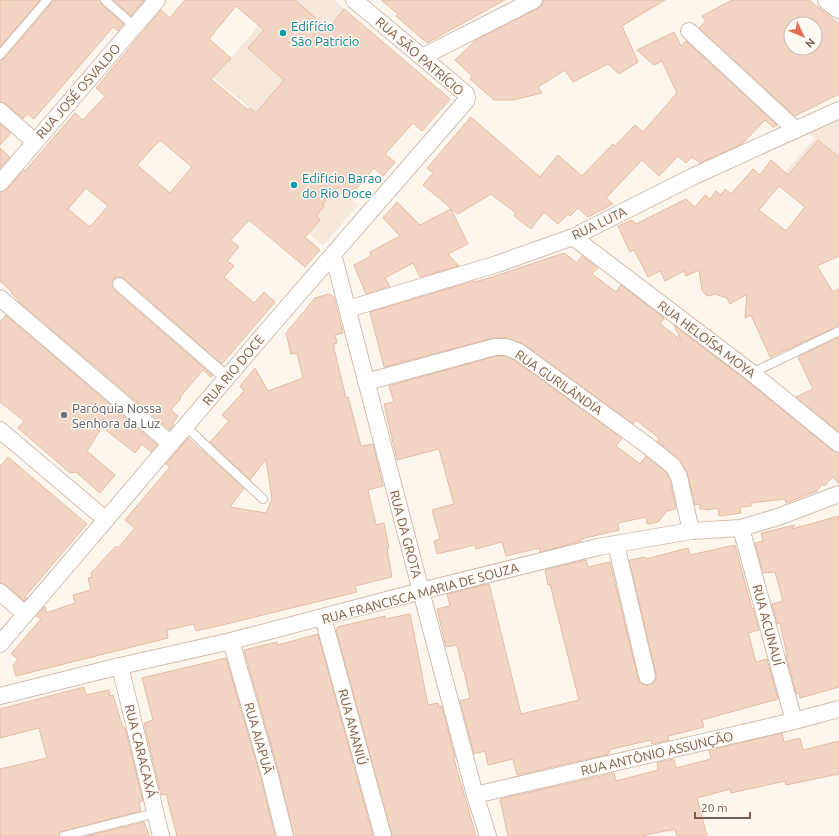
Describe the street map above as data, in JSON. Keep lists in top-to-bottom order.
{
  "streets": {
    "street": [
      "RUA SÃO PATRÍCIO",
      "RUA JOSÉ OSVALDO",
      "RUA LUTA",
      "RUA HELOÍSA MOYA",
      "RUA RIO DOCE",
      "RUA GURILÂNDIA",
      "RUA DA GROTA",
      "RUA FRANCISCA MARIA DE SOUZA",
      "RUA ACUNAUÍ",
      "RUA AMANIÚ",
      "RUA AIAPUÃ",
      "RUA CARACAXÁ",
      "RUA ANTÔNIO ASSUNÇÃO"
    ]
  },
  "crossings": [
    ["RUA SÃO PATRÍCIO", "RUA RIO DOCE"],
    ["RUA LUTA", "RUA HELOÍSA MOYA"],
    ["RUA LUTA", "RUA DA GROTA"],
    ["RUA RIO DOCE", "RUA DA GROTA"],
    ["RUA GURILÂNDIA", "RUA DA GROTA"],
    ["RUA GURILÂNDIA", "RUA FRANCISCA MARIA DE SOUZA"],
    ["RUA DA GROTA", "RUA FRANCISCA MARIA DE SOUZA"],
    ["RUA DA GROTA", "RUA ANTÔNIO ASSUNÇÃO"],
    ["RUA FRANCISCA MARIA DE SOUZA", "RUA ACUNAUÍ"],
    ["RUA FRANCISCA MARIA DE SOUZA", "RUA AMANIÚ"],
    ["RUA FRANCISCA MARIA DE SOUZA", "RUA AIAPUÃ"],
    ["RUA FRANCISCA MARIA DE SOUZA", "RUA CARACAXÁ"],
    ["RUA ACUNAUÍ", "RUA ANTÔNIO ASSUNÇÃO"]
  ],
  "places": ["Edifício São Patricio", "Edificio Barao do Rio Doce", "Paróquia Nossa Senhora da Luz"],
  "scale_bar": "20 m",
  "north": "bottom right"
}
